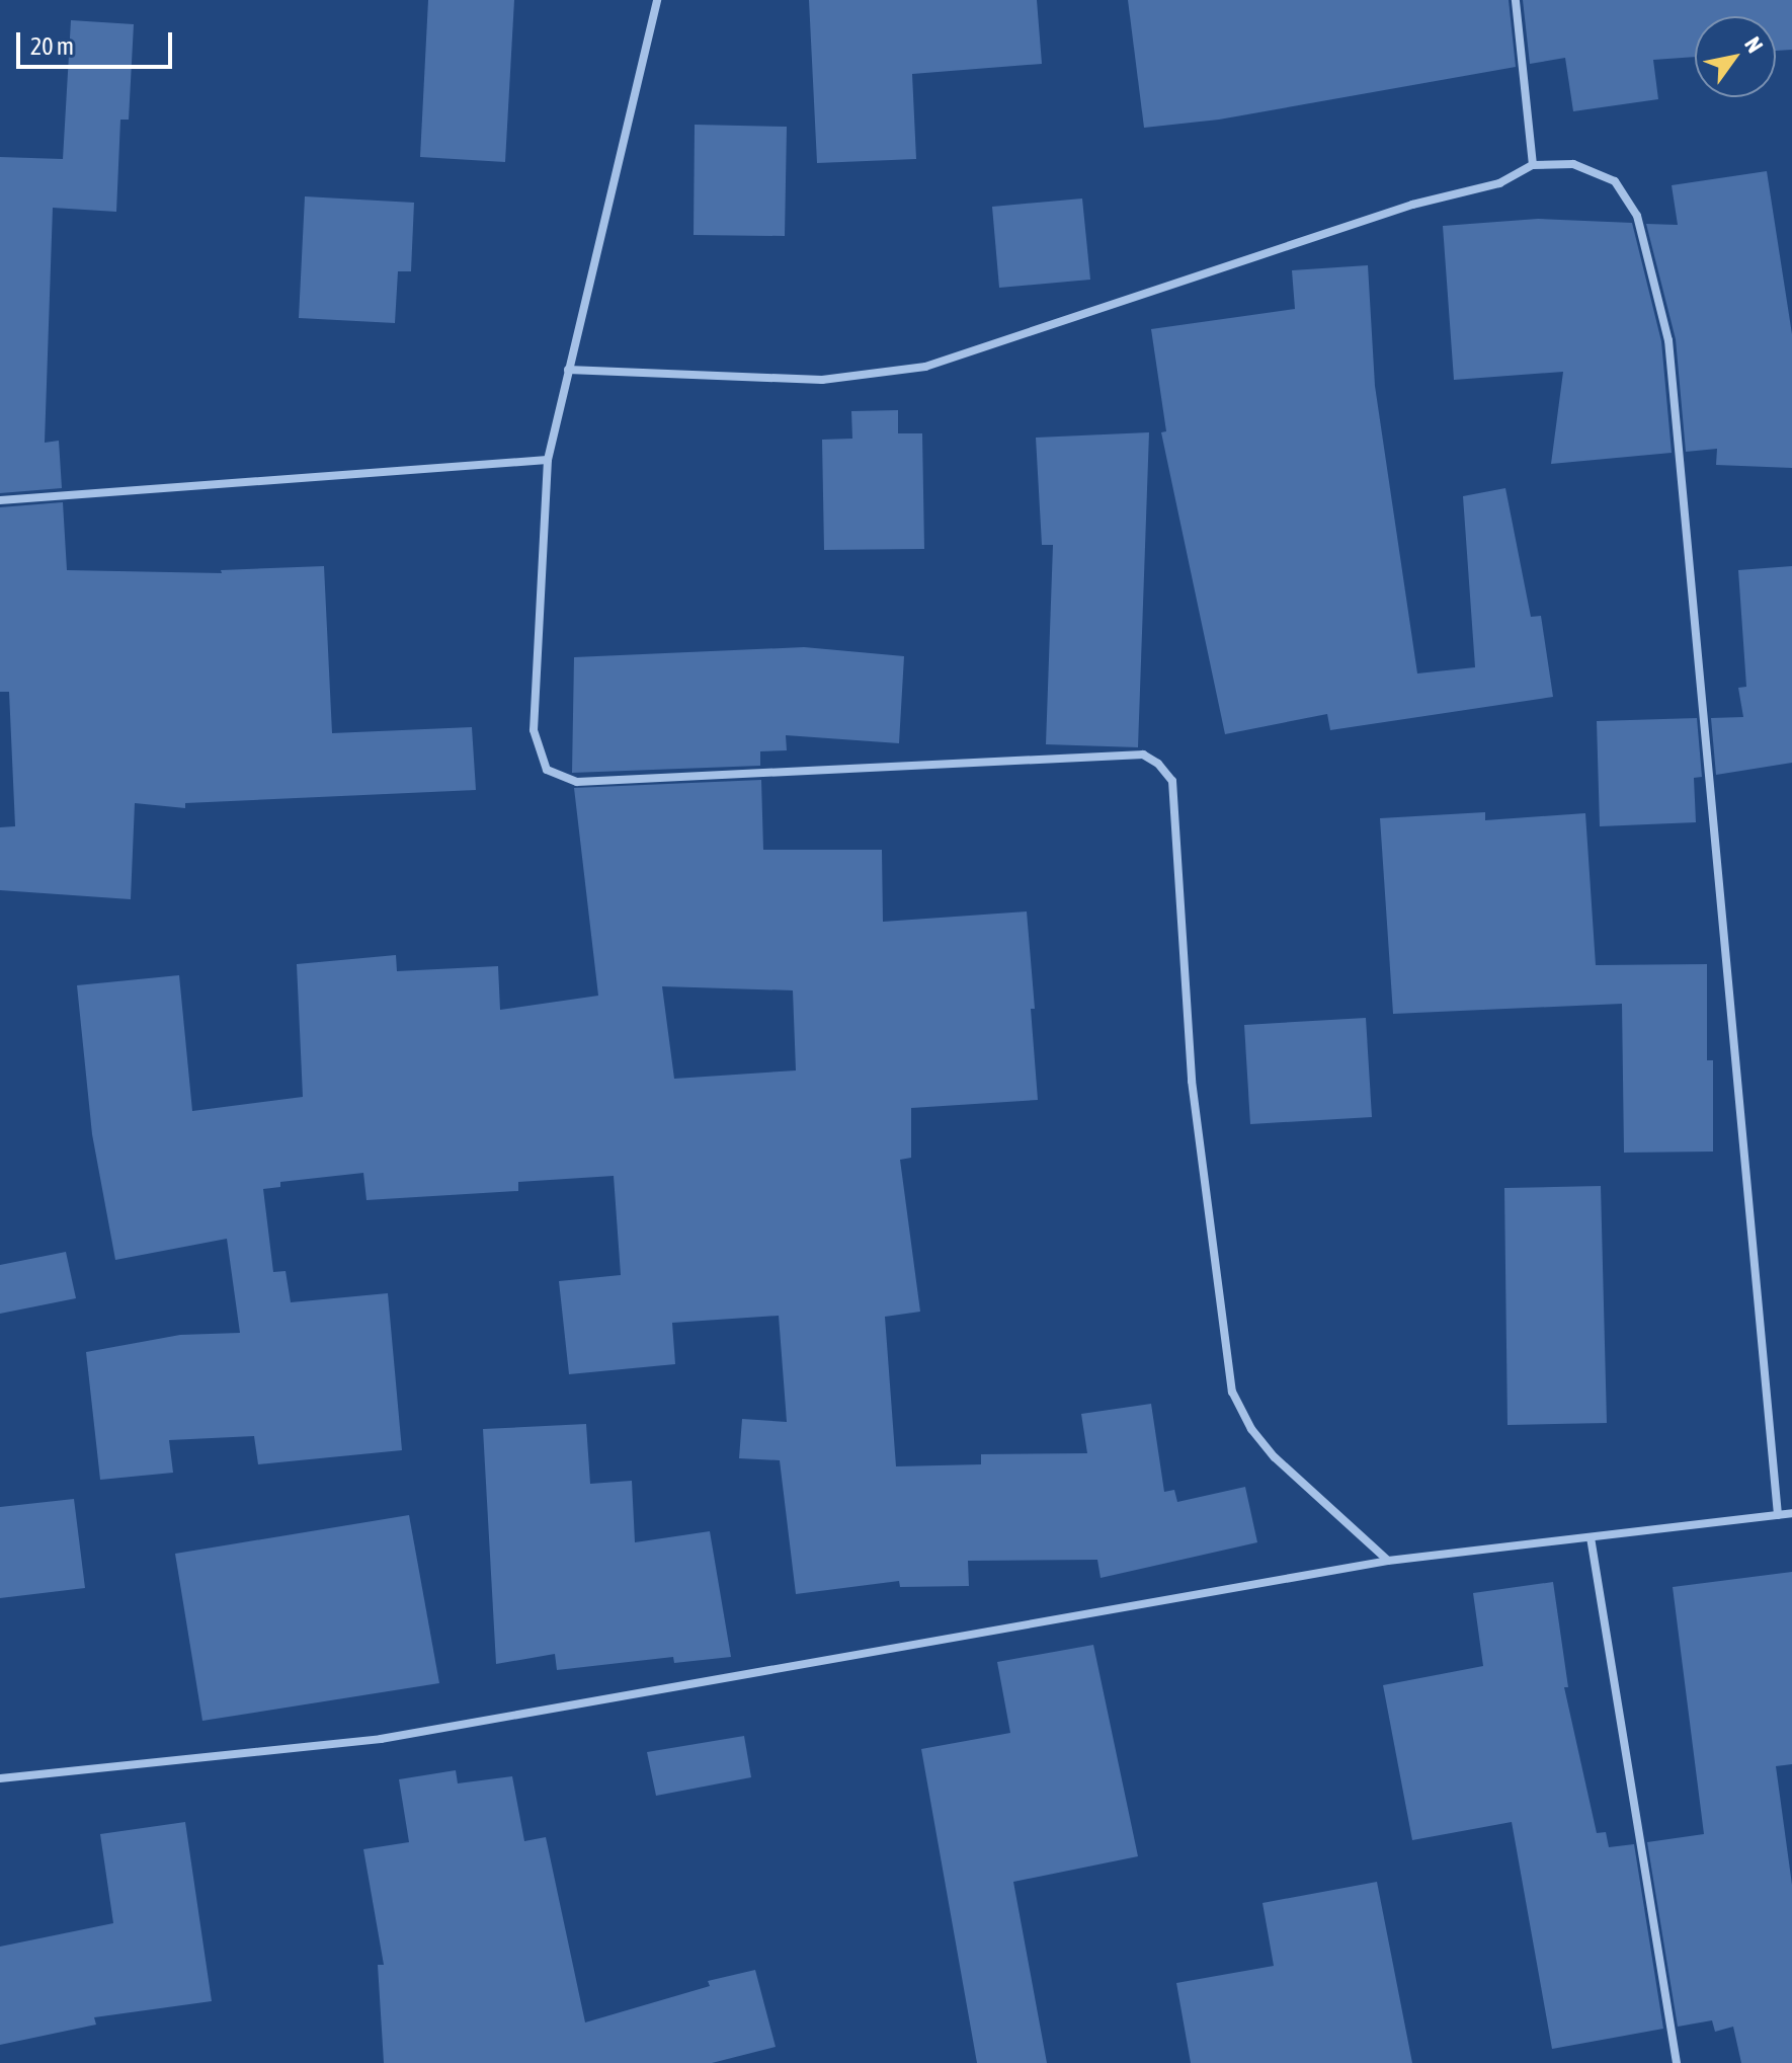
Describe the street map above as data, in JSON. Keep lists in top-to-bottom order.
{
  "scale_bar": "20 m",
  "north": "top right"
}
